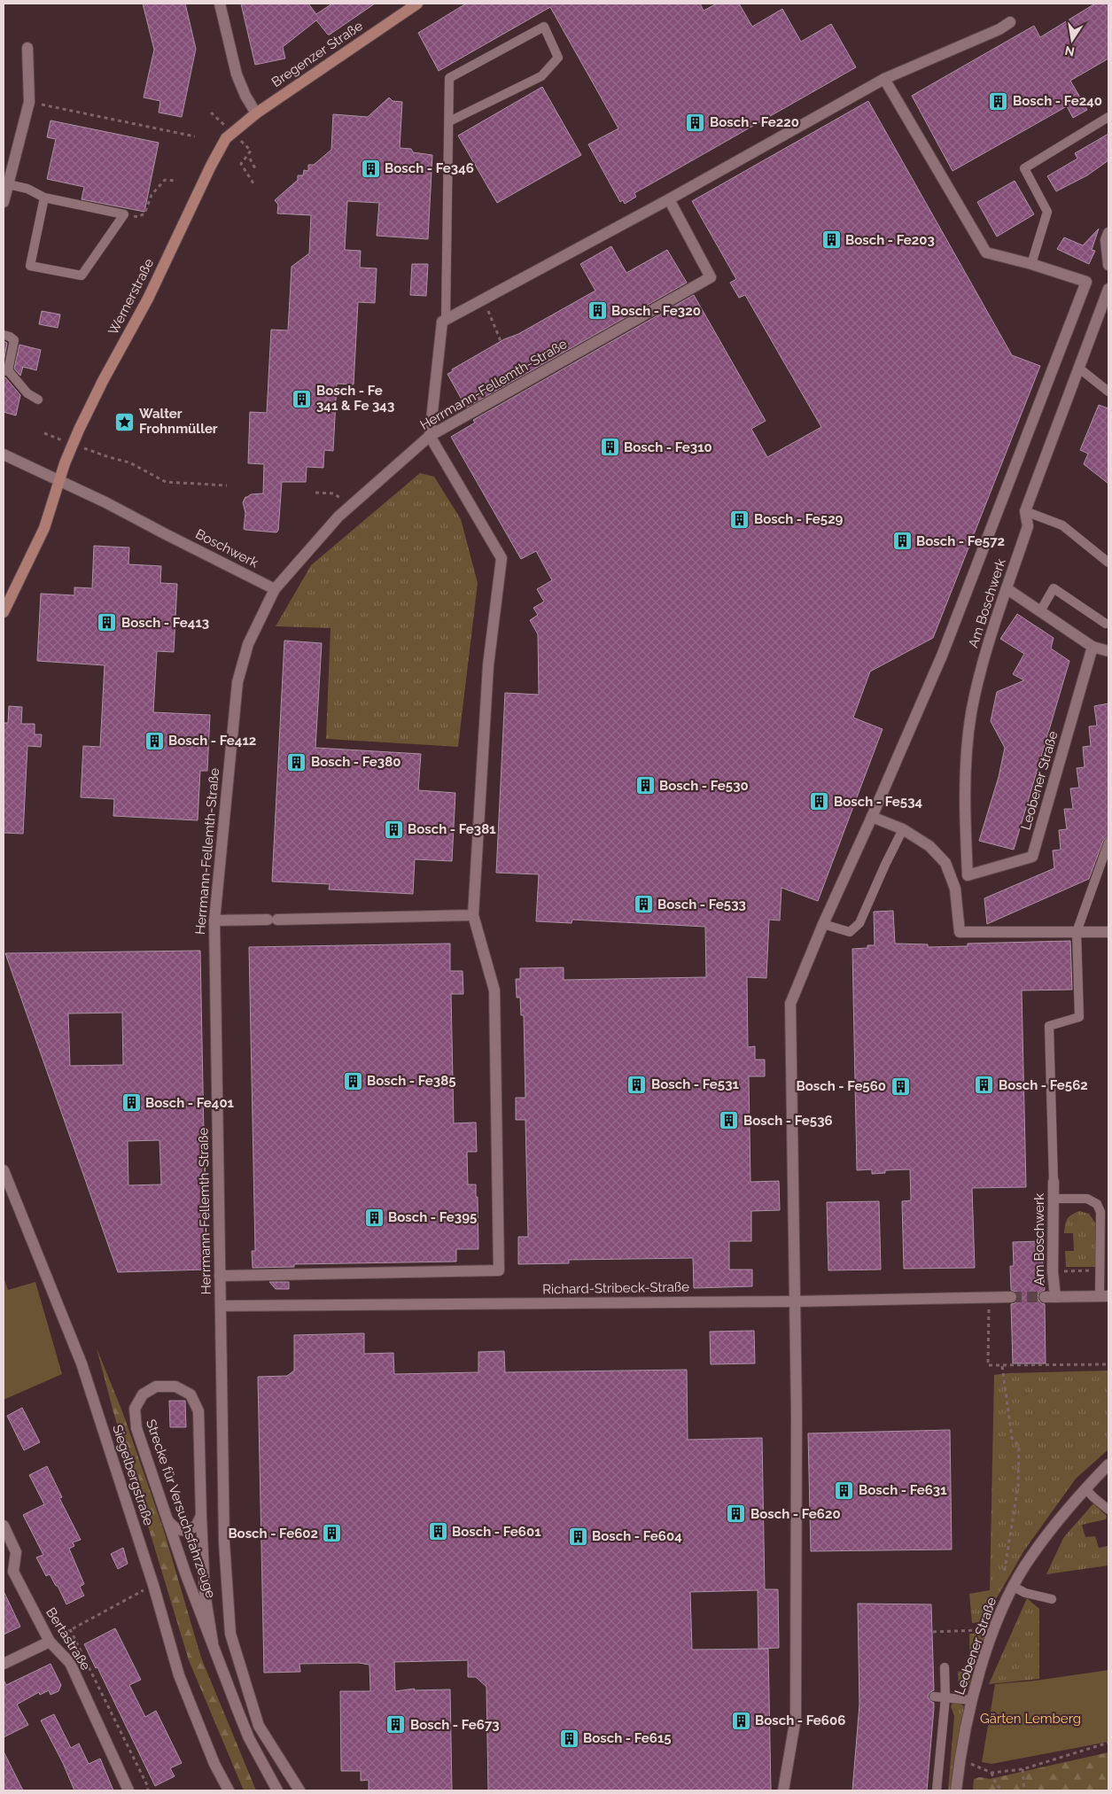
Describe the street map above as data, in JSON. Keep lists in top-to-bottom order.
{
  "streets": {
    "main road": ["Bregenzer Straße", "Wernerstraße"],
    "street": [
      "Herrmann-Fellemth-Straße",
      "Boschwerk",
      "Am Boschwerk",
      "Leobener Straße",
      "Richard-Stribeck-Straße",
      "Siegelbergstraße",
      "Strecke für Versuchsfahrzeuge",
      "Bertastraße"
    ]
  },
  "crossings": [
    ["Bregenzer Straße", "Wernerstraße"],
    ["Wernerstraße", "Boschwerk"],
    ["Herrmann-Fellemth-Straße", "Boschwerk"],
    ["Herrmann-Fellemth-Straße", "Richard-Stribeck-Straße"],
    ["Am Boschwerk", "Leobener Straße"]
  ],
  "parks": ["Gärten Lemberg"],
  "places": {
    "building": [
      "Bosch - Fe240",
      "Bosch - Fe220",
      "Bosch - Fe346",
      "Bosch - Fe203",
      "Bosch - Fe320",
      "Bosch - Fe 341 & Fe 343",
      "Bosch - Fe310",
      "Bosch - Fe529",
      "Bosch - Fe572",
      "Bosch - Fe413",
      "Bosch - Fe412",
      "Bosch - Fe380",
      "Bosch - Fe530",
      "Bosch - Fe534",
      "Bosch - Fe381",
      "Bosch - Fe533",
      "Bosch - Fe385",
      "Bosch - Fe531",
      "Bosch - Fe562",
      "Bosch - Fe560",
      "Bosch - Fe401",
      "Bosch - Fe536",
      "Bosch - Fe395",
      "Bosch - Fe631",
      "Bosch - Fe620",
      "Bosch - Fe601",
      "Bosch - Fe602",
      "Bosch - Fe604",
      "Bosch - Fe606",
      "Bosch - Fe673",
      "Bosch - Fe615"
    ],
    "place": ["Walter Frohnmüller"]
  },
  "north": "bottom"
}
